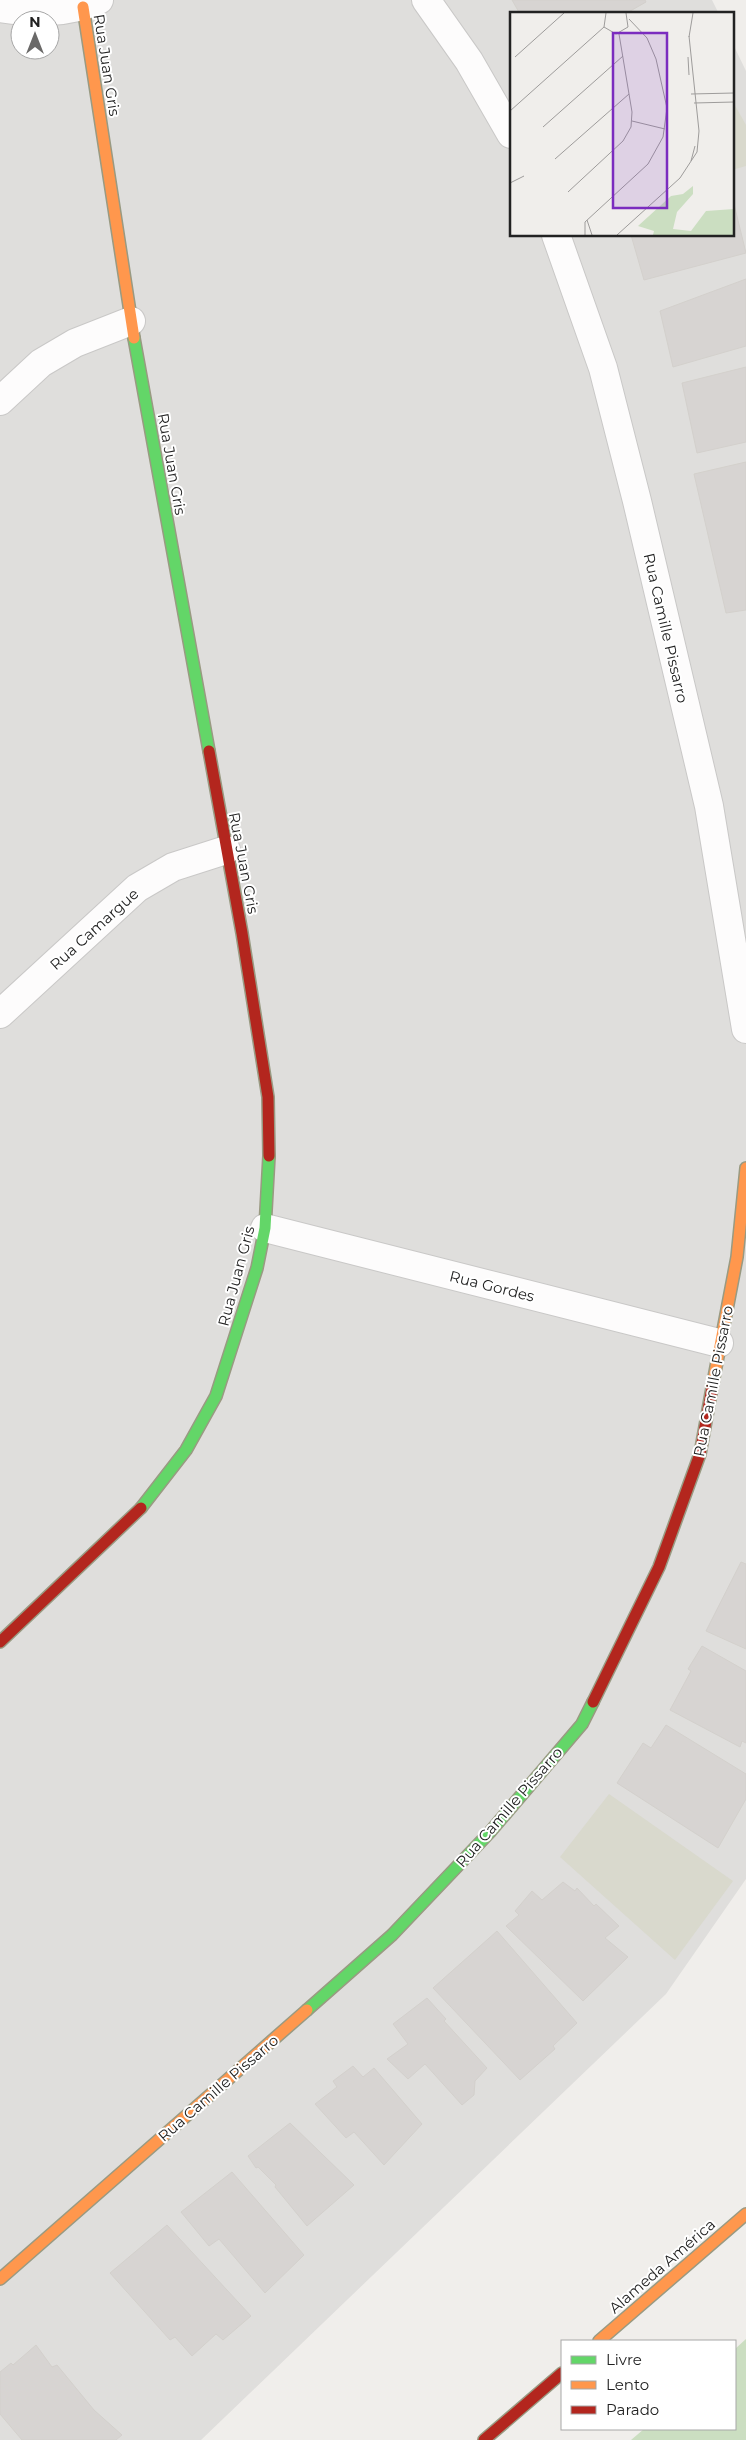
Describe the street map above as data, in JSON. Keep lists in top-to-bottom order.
{
  "streets": {
    "street": [
      "Rua Juan Gris",
      "Rua Camille Pissarro",
      "Rua Camargue",
      "Rua Gordes",
      "Alameda América"
    ]
  },
  "crossings": [
    ["Rua Juan Gris", "Rua Camargue"],
    ["Rua Juan Gris", "Rua Gordes"],
    ["Rua Camille Pissarro", "Rua Gordes"]
  ],
  "legend": ["Livre", "Lento", "Parado"],
  "north": "top"
}
